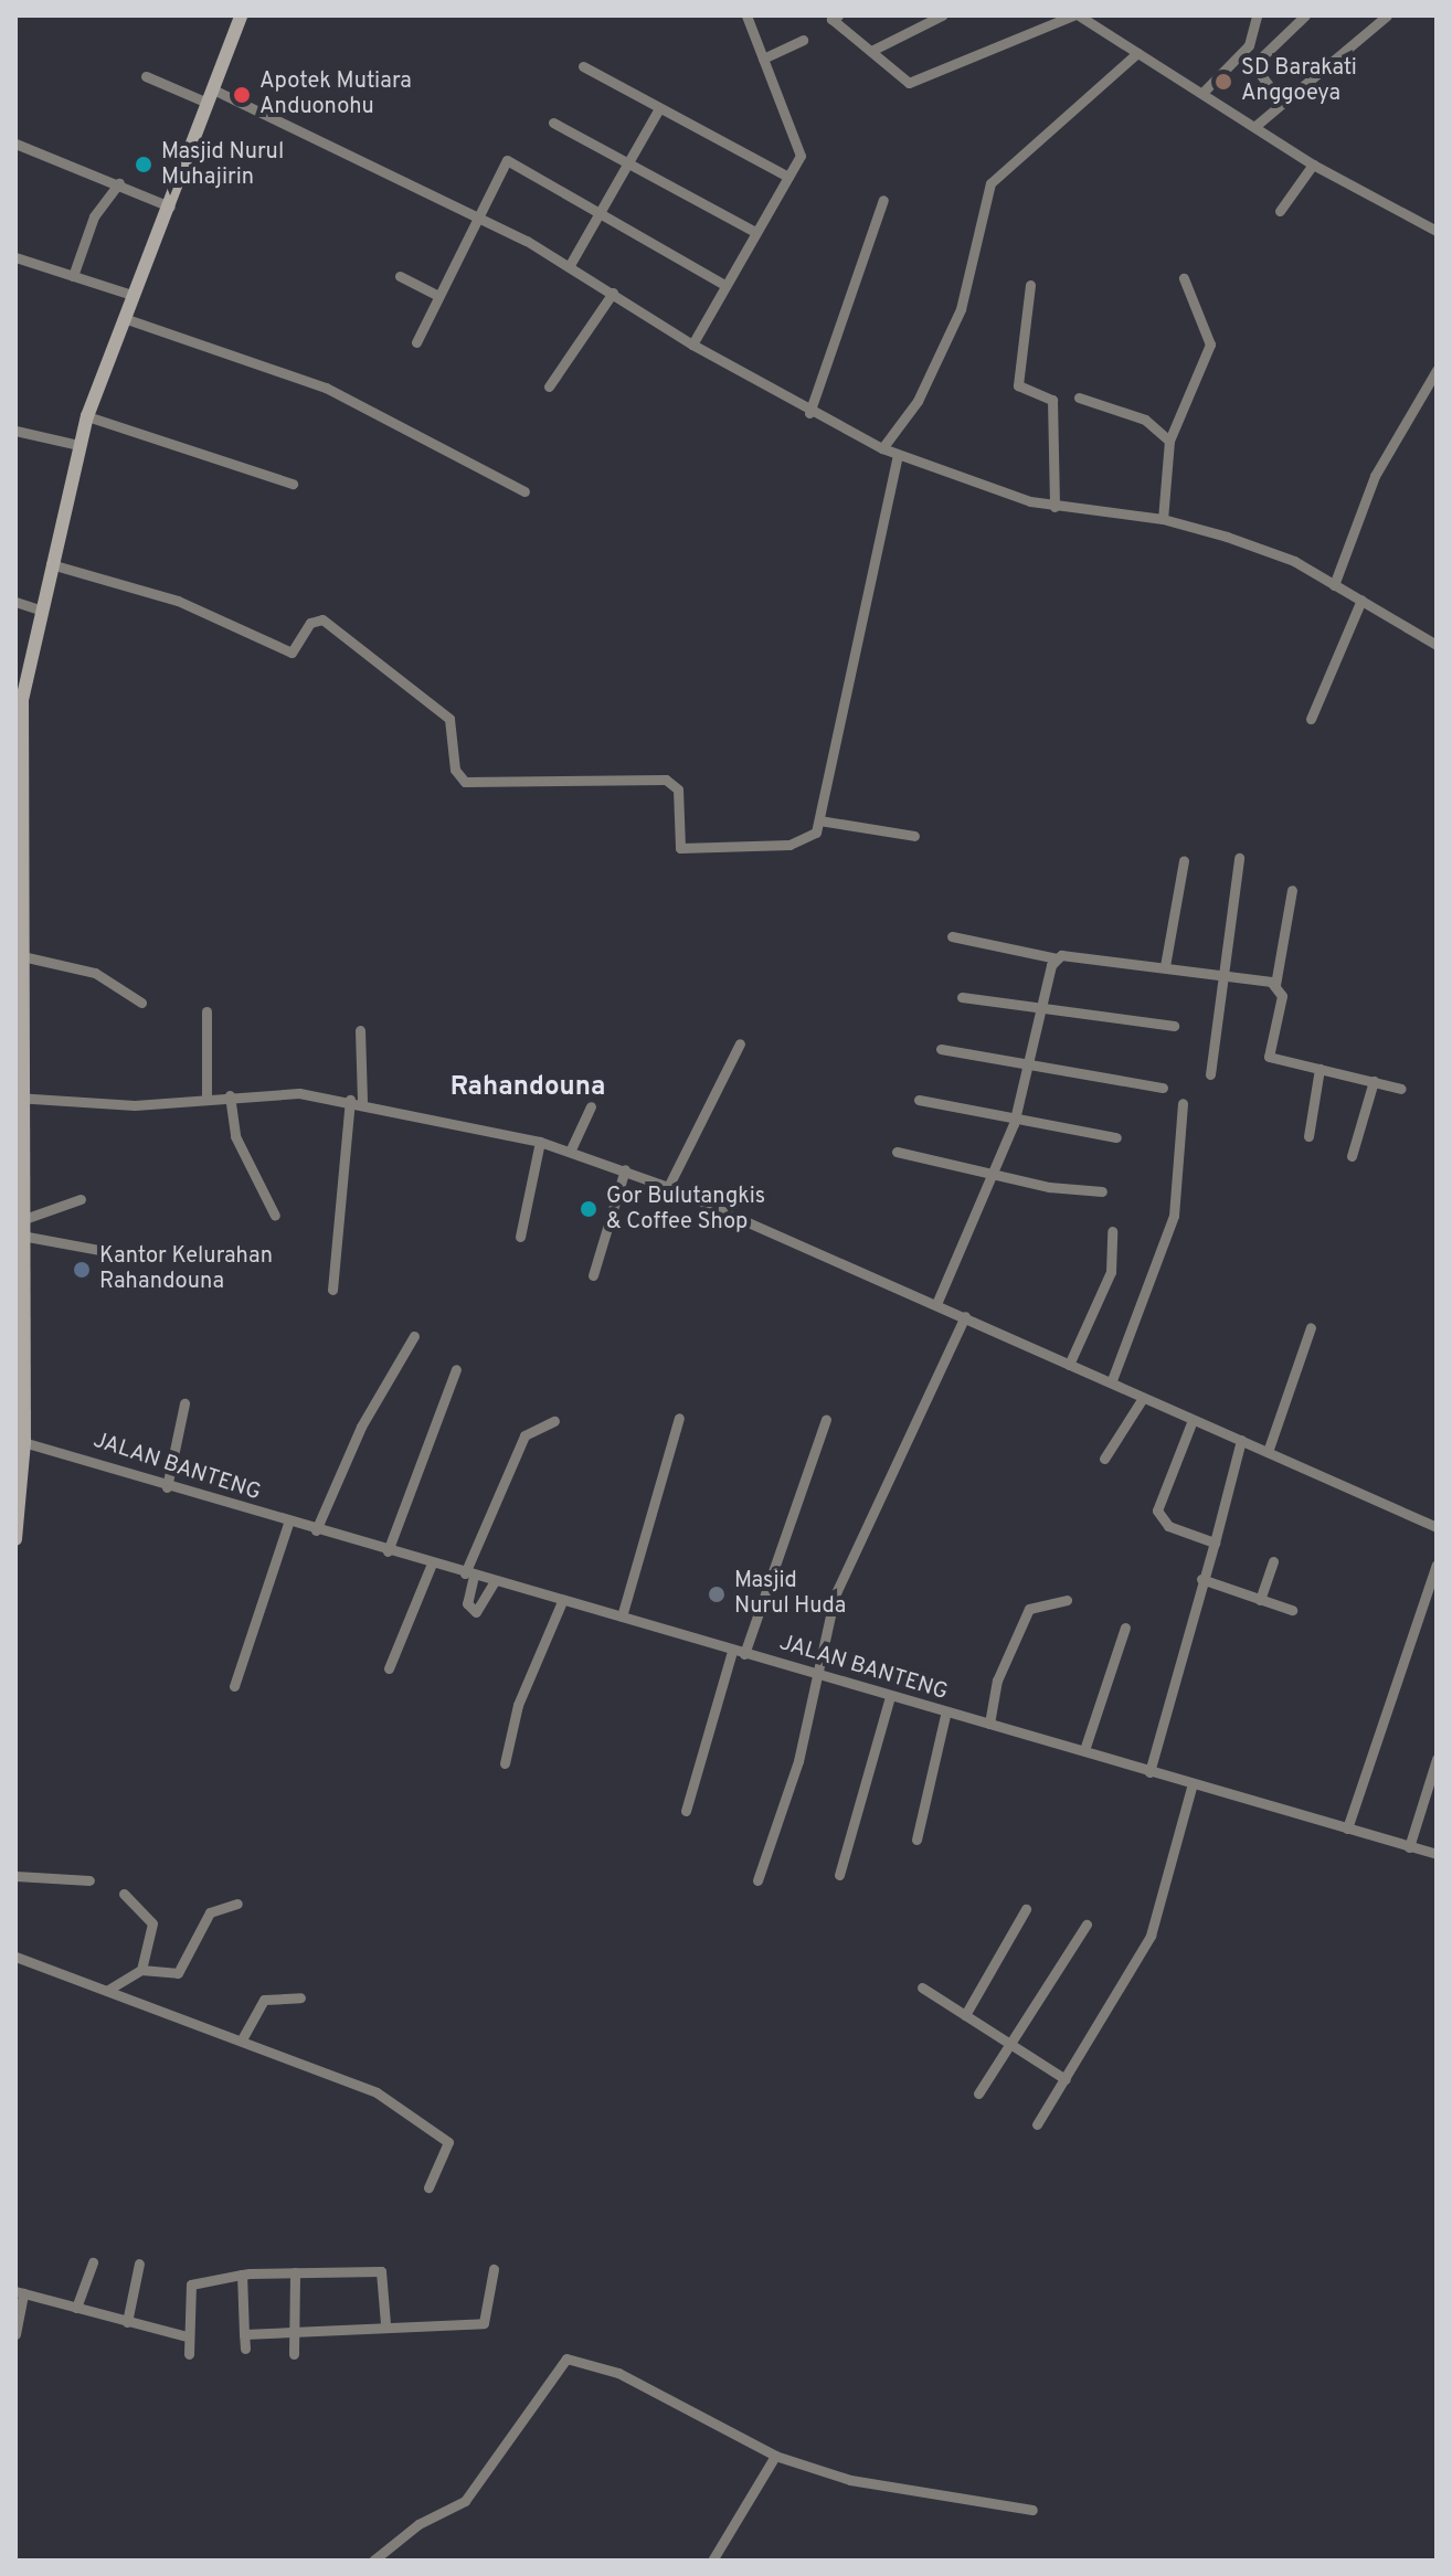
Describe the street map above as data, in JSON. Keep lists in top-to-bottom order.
{
  "streets": {
    "street": ["JALAN BANTENG"]
  },
  "districts": ["Rahandouna"],
  "places": [
    "SD Barakati Anggoeya",
    "Apotek Mutiara Anduonohu",
    "Masjid Nurul Muhajirin",
    "Gor Bulutangkis & Coffee Shop",
    "Kantor Kelurahan Rahandouna",
    "Masjid Nurul Huda"
  ]
}
